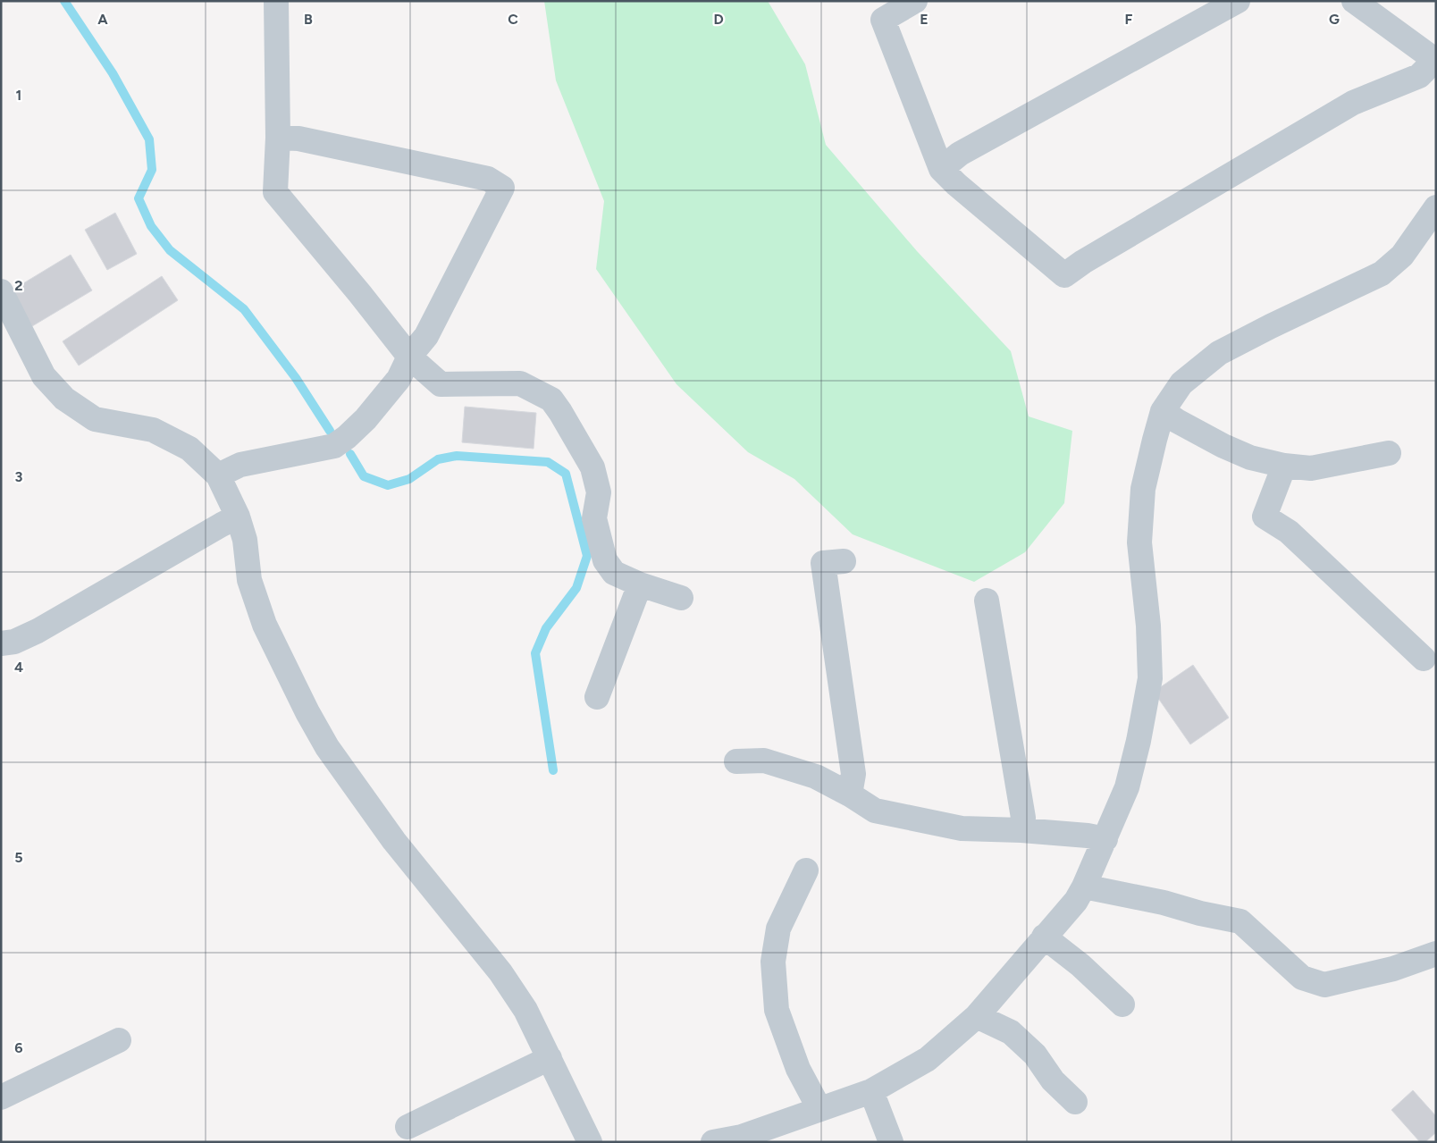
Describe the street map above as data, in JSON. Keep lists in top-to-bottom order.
{
  "grid": {
    "columns": [
      "A",
      "B",
      "C",
      "D",
      "E",
      "F",
      "G"
    ],
    "rows": [
      "1",
      "2",
      "3",
      "4",
      "5",
      "6"
    ]
  }
}
